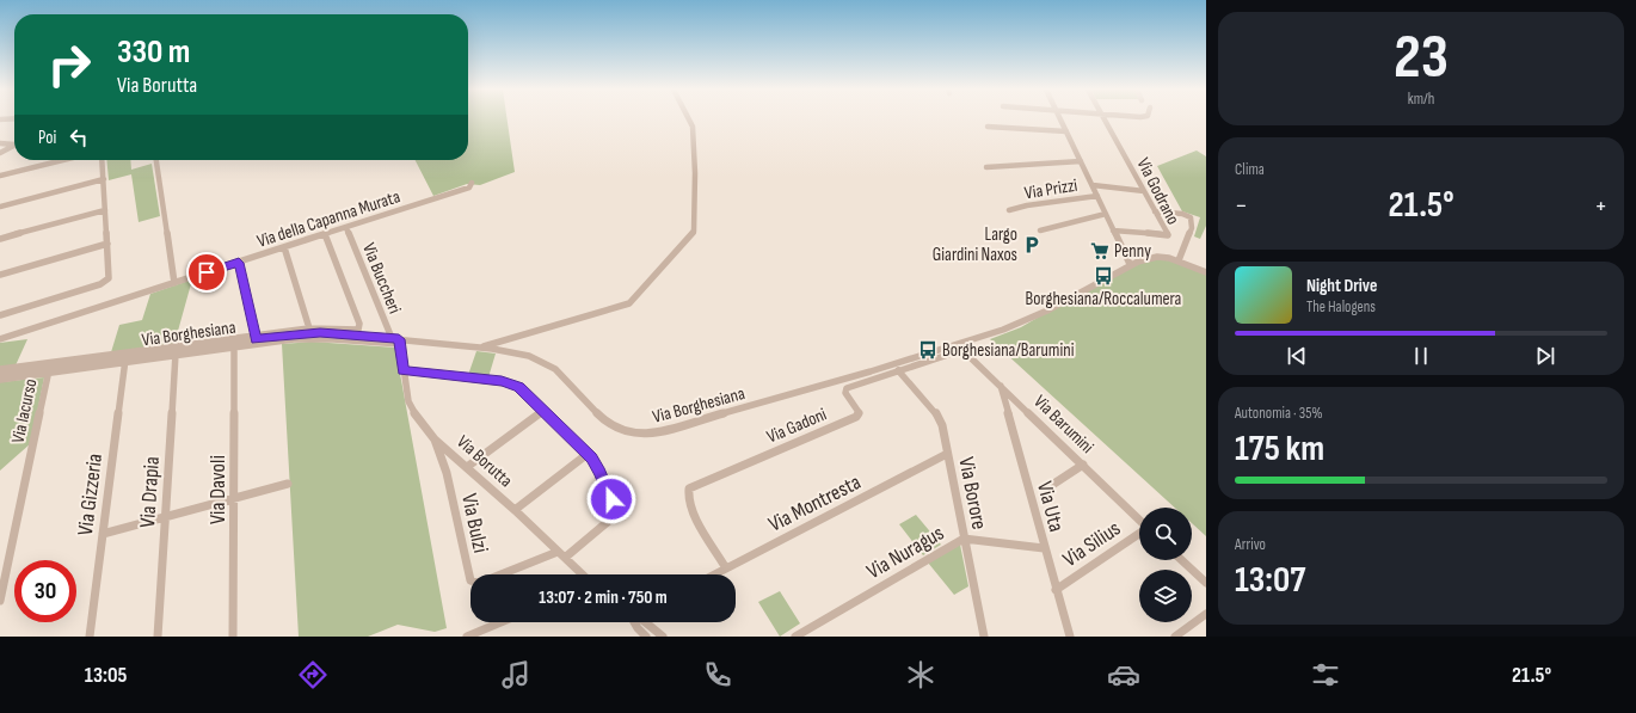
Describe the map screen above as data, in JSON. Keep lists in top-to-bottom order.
{
  "streets": {
    "street": [
      "Via Prizzi",
      "Via Godrano",
      "Via della Capanna Murata",
      "Via Buccheri",
      "Via Borghesiana",
      "Via Iacurso",
      "Via Barumini",
      "Via Gadoni",
      "Via Borutta",
      "Via Davoli",
      "Via Drapia",
      "Via Borore",
      "Via Gizzeria",
      "Via Montresta",
      "Via Uta",
      "Via Bulzi",
      "Via Silius",
      "Via Nuragus"
    ]
  },
  "crossings": [
    ["Via della Capanna Murata", "Via Buccheri"],
    ["Via della Capanna Murata", "Via Borghesiana"],
    ["Via Buccheri", "Via Borghesiana"],
    ["Via Buccheri", "Via Borutta"],
    ["Via Borghesiana", "Via Iacurso"],
    ["Via Borghesiana", "Via Barumini"],
    ["Via Borghesiana", "Via Gadoni"],
    ["Via Borghesiana", "Via Borutta"],
    ["Via Borghesiana", "Via Davoli"],
    ["Via Borghesiana", "Via Drapia"],
    ["Via Borghesiana", "Via Gizzeria"],
    ["Via Barumini", "Via Gadoni"],
    ["Via Barumini", "Via Uta"],
    ["Via Gadoni", "Via Borore"],
    ["Via Gadoni", "Via Montresta"],
    ["Via Borutta", "Via Bulzi"],
    ["Via Borore", "Via Montresta"],
    ["Via Borore", "Via Nuragus"],
    ["Via Uta", "Via Silius"],
    ["Via Uta", "Via Nuragus"]
  ],
  "places": {
    "parking": ["Largo Giardini Naxos"],
    "supermarket": ["Penny"],
    "bus stop": ["Borghesiana/Roccalumera", "Borghesiana/Barumini"]
  },
  "page": {
    "tile": [
      ["23", "km/h"],
      "Clima",
      ["Autonomia · 35%", "175 km"],
      ["Arrivo", "13:07"]
    ],
    "turn": ["330 m", "Via Borutta"],
    "then": "Poi",
    "heat": ["−", "21.5°", "+"],
    "song": ["Night Drive", "The Halogens"],
    "limit": "30",
    "trip": "13:07 · 2 min · 750 m",
    "tabs": ["13:05", "21.5°"]
  }
}
